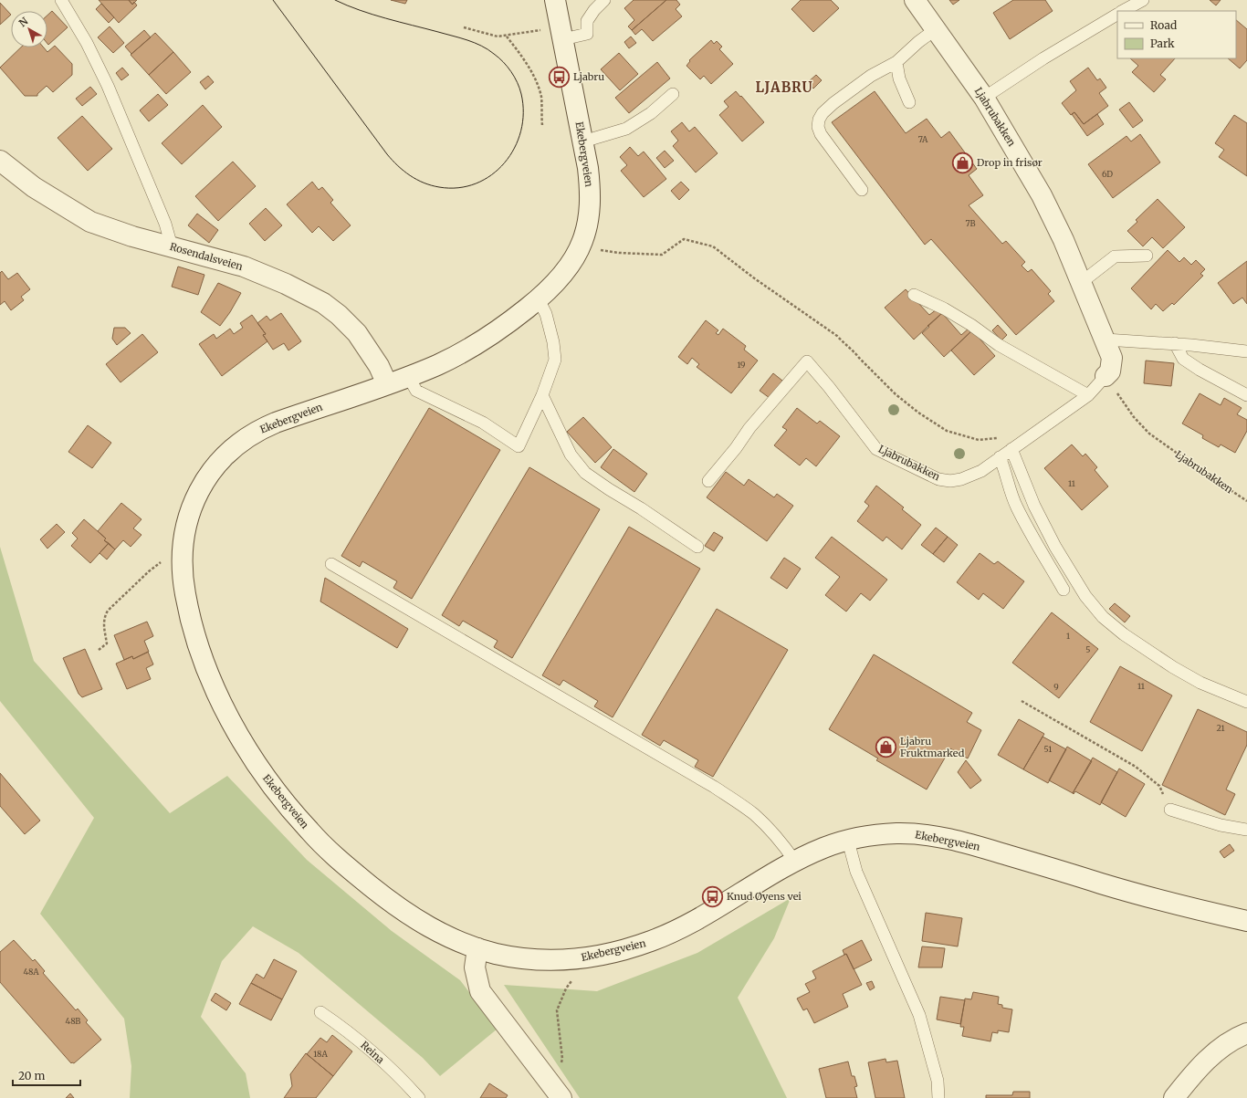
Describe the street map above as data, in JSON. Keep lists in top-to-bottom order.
{
  "streets": {
    "main road": ["Ljabrubakken", "Ekebergveien", "Rosendalsveien"],
    "lane": ["Reina"]
  },
  "crossings": [
    ["Ekebergveien", "Rosendalsveien"]
  ],
  "districts": ["LJABRU"],
  "places": {
    "bus stop": ["Ljabru", "Knud Øyens vei"],
    "shop": ["Drop in frisør", "Ljabru Fruktmarked"]
  },
  "house_numbers": [
    "7A",
    "6D",
    "7B",
    "19",
    "11",
    "1",
    "5",
    "11",
    "9",
    "21",
    "51",
    "48A",
    "48B",
    "18A"
  ],
  "legend": ["Road", "Park"],
  "scale_bar": "20 m",
  "north": "top left"
}
